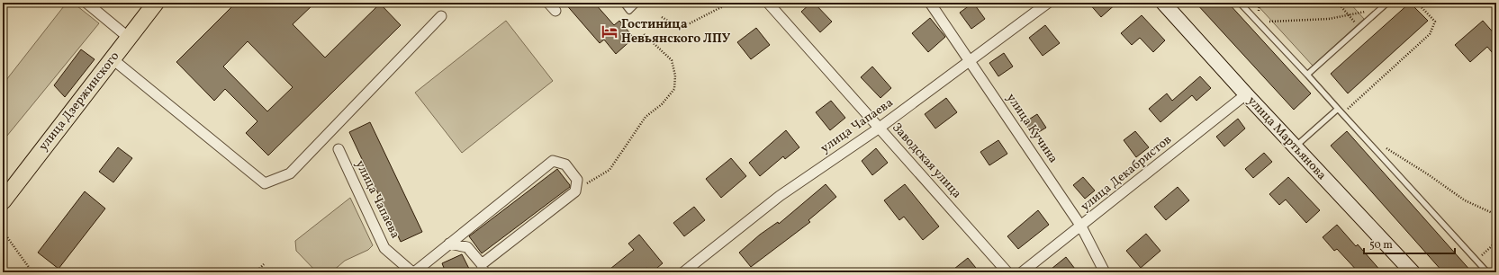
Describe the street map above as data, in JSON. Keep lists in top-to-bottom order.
{
  "streets": {
    "main road": ["улица Дзержинского", "улица Мартьянова"],
    "street": [
      "улица Чапаева",
      "улица Кучина",
      "Заводская улица",
      "улица Декабристов"
    ]
  },
  "crossings": [
    ["улица Чапаева", "улица Кучина"],
    ["улица Чапаева", "Заводская улица"],
    ["улица Кучина", "улица Декабристов"],
    ["улица Мартьянова", "улица Декабристов"]
  ],
  "places": {
    "hotel": ["Гостиница Невьянского ЛПУ"]
  },
  "scale_bar": "50 m"
}
